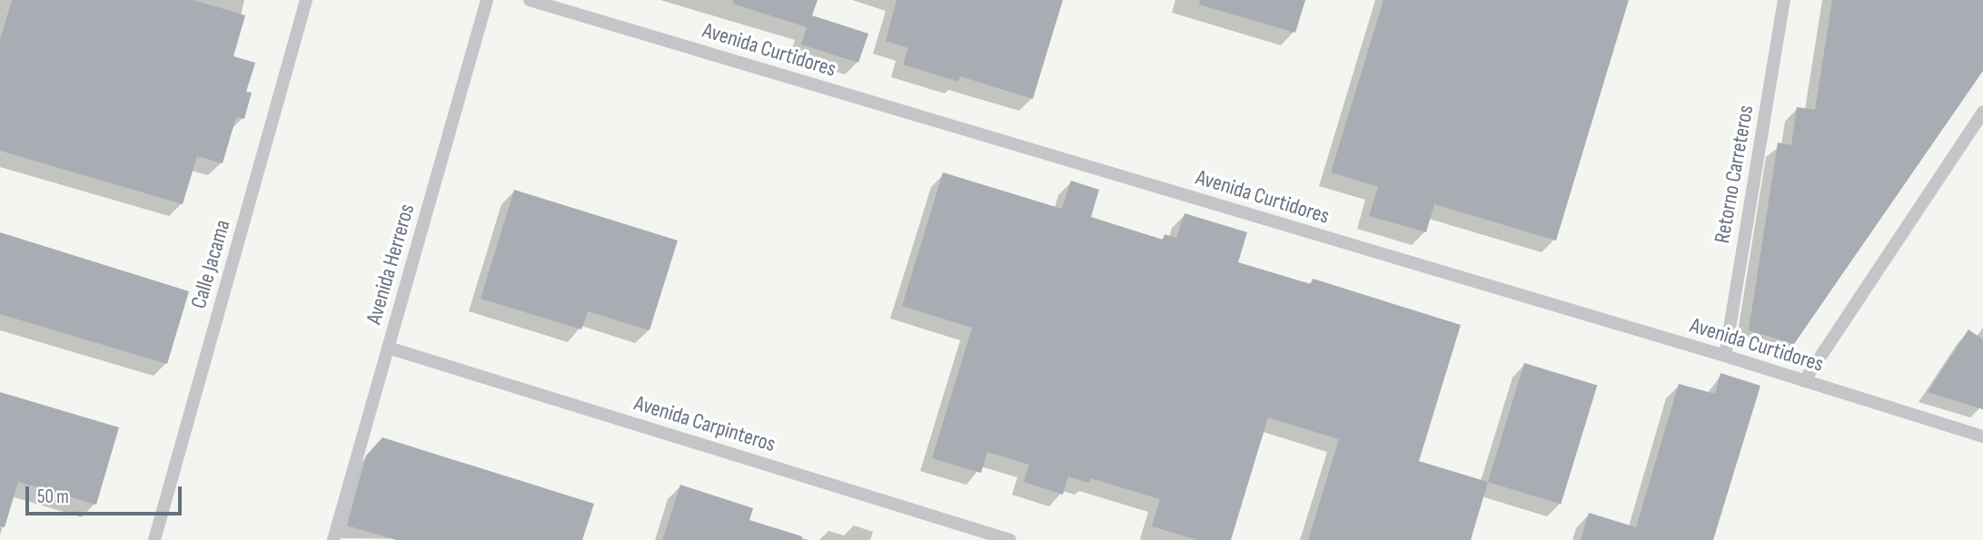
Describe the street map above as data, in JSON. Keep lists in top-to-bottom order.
{
  "streets": {
    "lane": [
      "Avenida Curtidores",
      "Retorno Carreteros",
      "Calle Jacama",
      "Avenida Herreros",
      "Avenida Carpinteros"
    ]
  },
  "crossings": [
    ["Avenida Curtidores", "Retorno Carreteros"],
    ["Avenida Herreros", "Avenida Carpinteros"]
  ],
  "scale_bar": "50 m"
}
